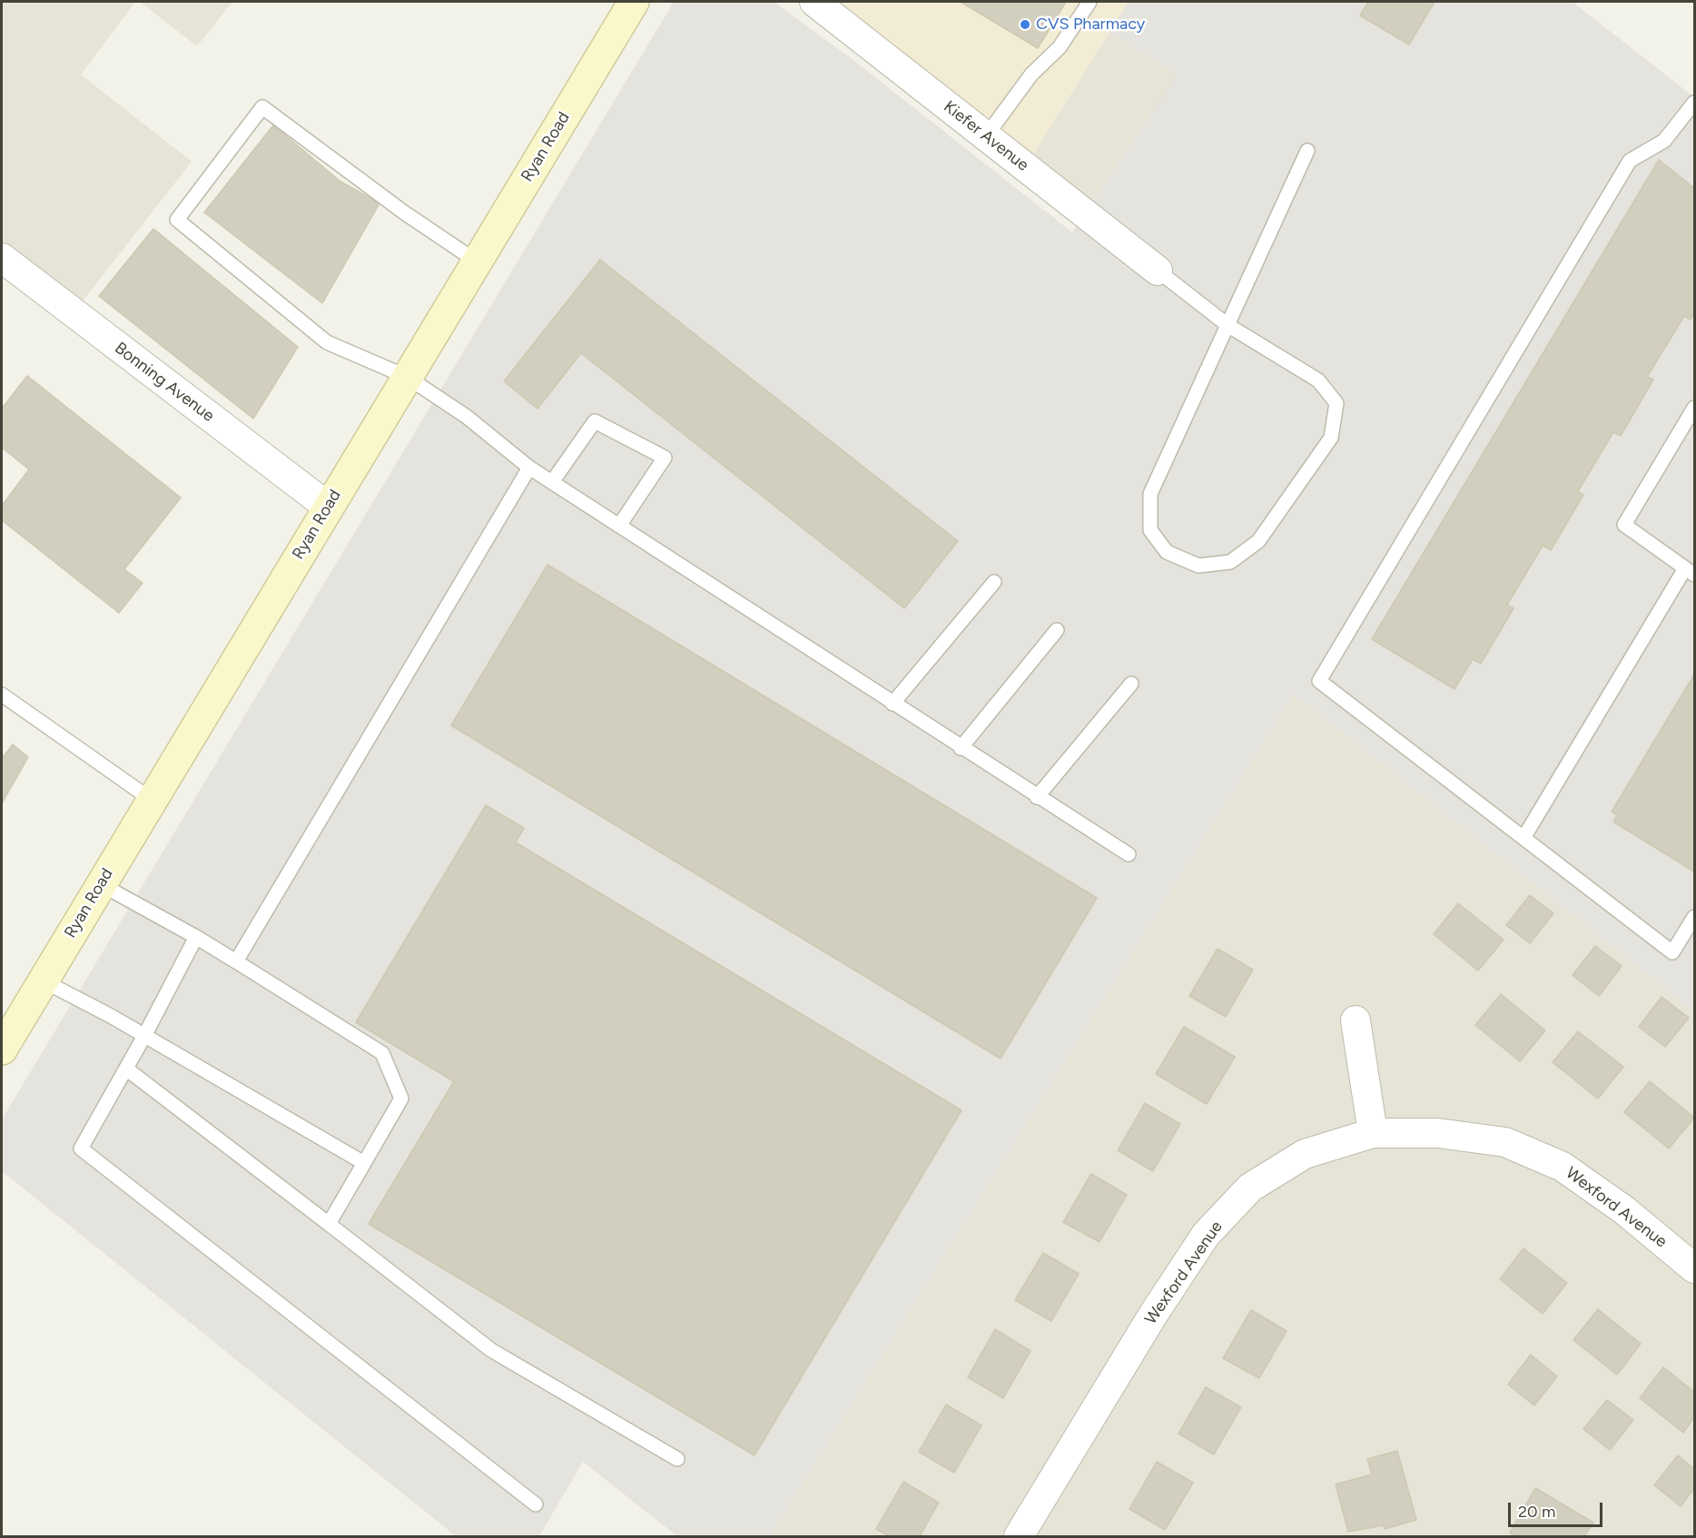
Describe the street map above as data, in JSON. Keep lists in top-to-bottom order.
{
  "streets": {
    "main road": ["Ryan Road"],
    "street": ["Kiefer Avenue", "Bonning Avenue", "Wexford Avenue"]
  },
  "crossings": [
    ["Ryan Road", "Bonning Avenue"]
  ],
  "places": ["CVS Pharmacy"],
  "scale_bar": "20 m"
}
